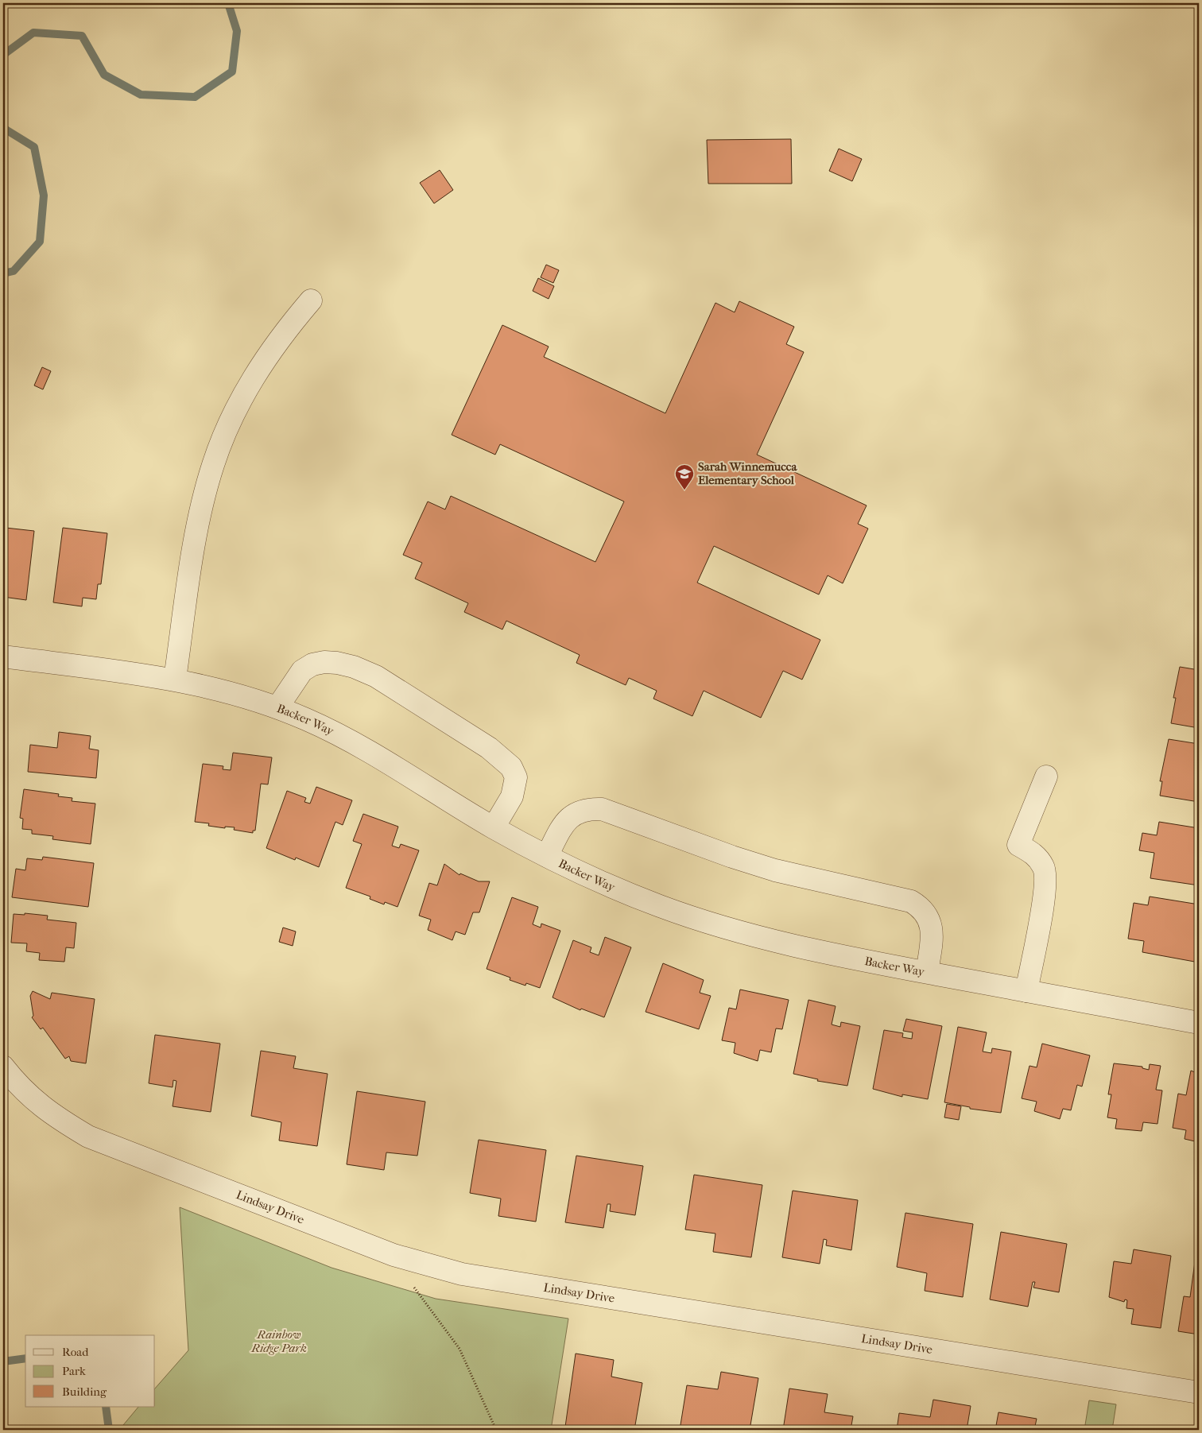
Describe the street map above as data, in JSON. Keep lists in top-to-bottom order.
{
  "streets": {
    "street": ["Backer Way", "Lindsay Drive"]
  },
  "parks": ["Rainbow Ridge Park"],
  "places": {
    "school or university": ["Sarah Winnemucca Elementary School"]
  },
  "legend": ["Road", "Park", "Building"]
}
